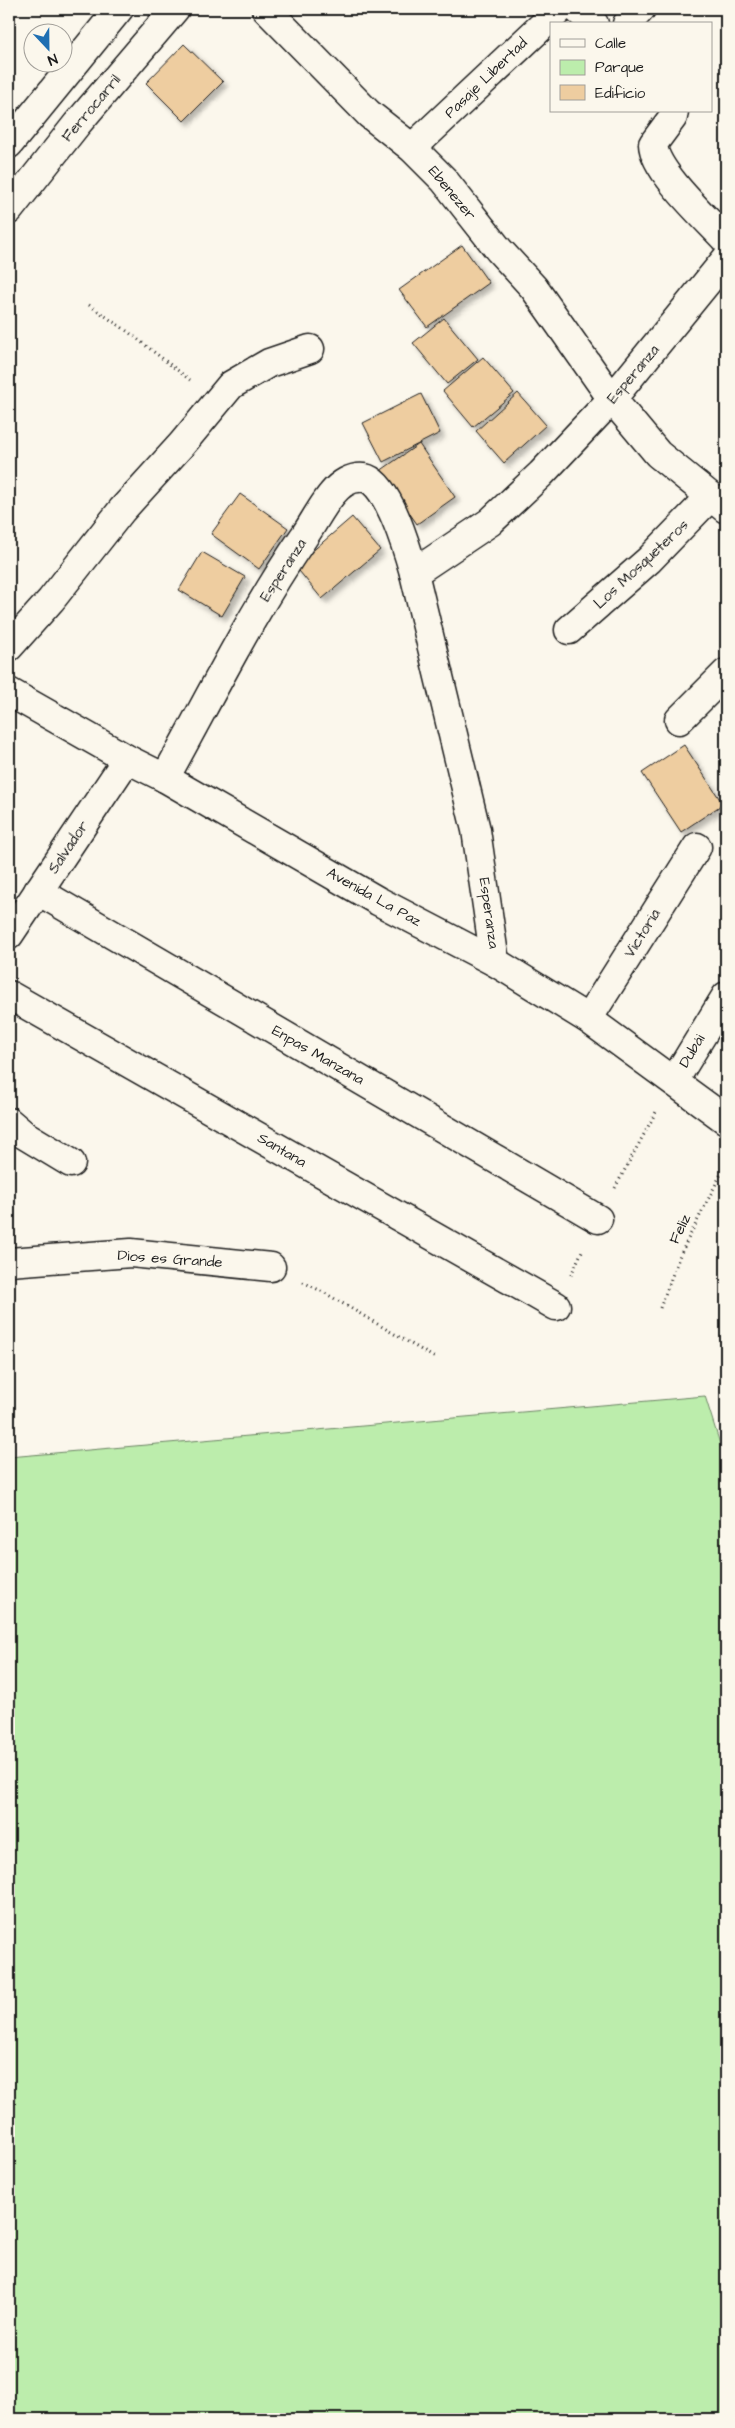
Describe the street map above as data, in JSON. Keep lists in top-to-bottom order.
{
  "streets": {
    "street": [
      "Pasaje Libertad",
      "Ferrocarril",
      "Ebenezer",
      "Esperanza",
      "Los Mosqueteros",
      "Salvador",
      "Avenida La Paz",
      "Victoria",
      "Dubái",
      "Enpas Manzana",
      "Santana",
      "Dios es Grande"
    ],
    "path": ["Feliz"]
  },
  "crossings": [
    ["Pasaje Libertad", "Ebenezer"],
    ["Ebenezer", "Esperanza"],
    ["Ebenezer", "Los Mosqueteros"],
    ["Esperanza", "Avenida La Paz"],
    ["Salvador", "Avenida La Paz"],
    ["Salvador", "Enpas Manzana"],
    ["Avenida La Paz", "Victoria"],
    ["Avenida La Paz", "Dubái"]
  ],
  "legend": ["Calle", "Parque", "Edificio"],
  "north": "bottom"
}
